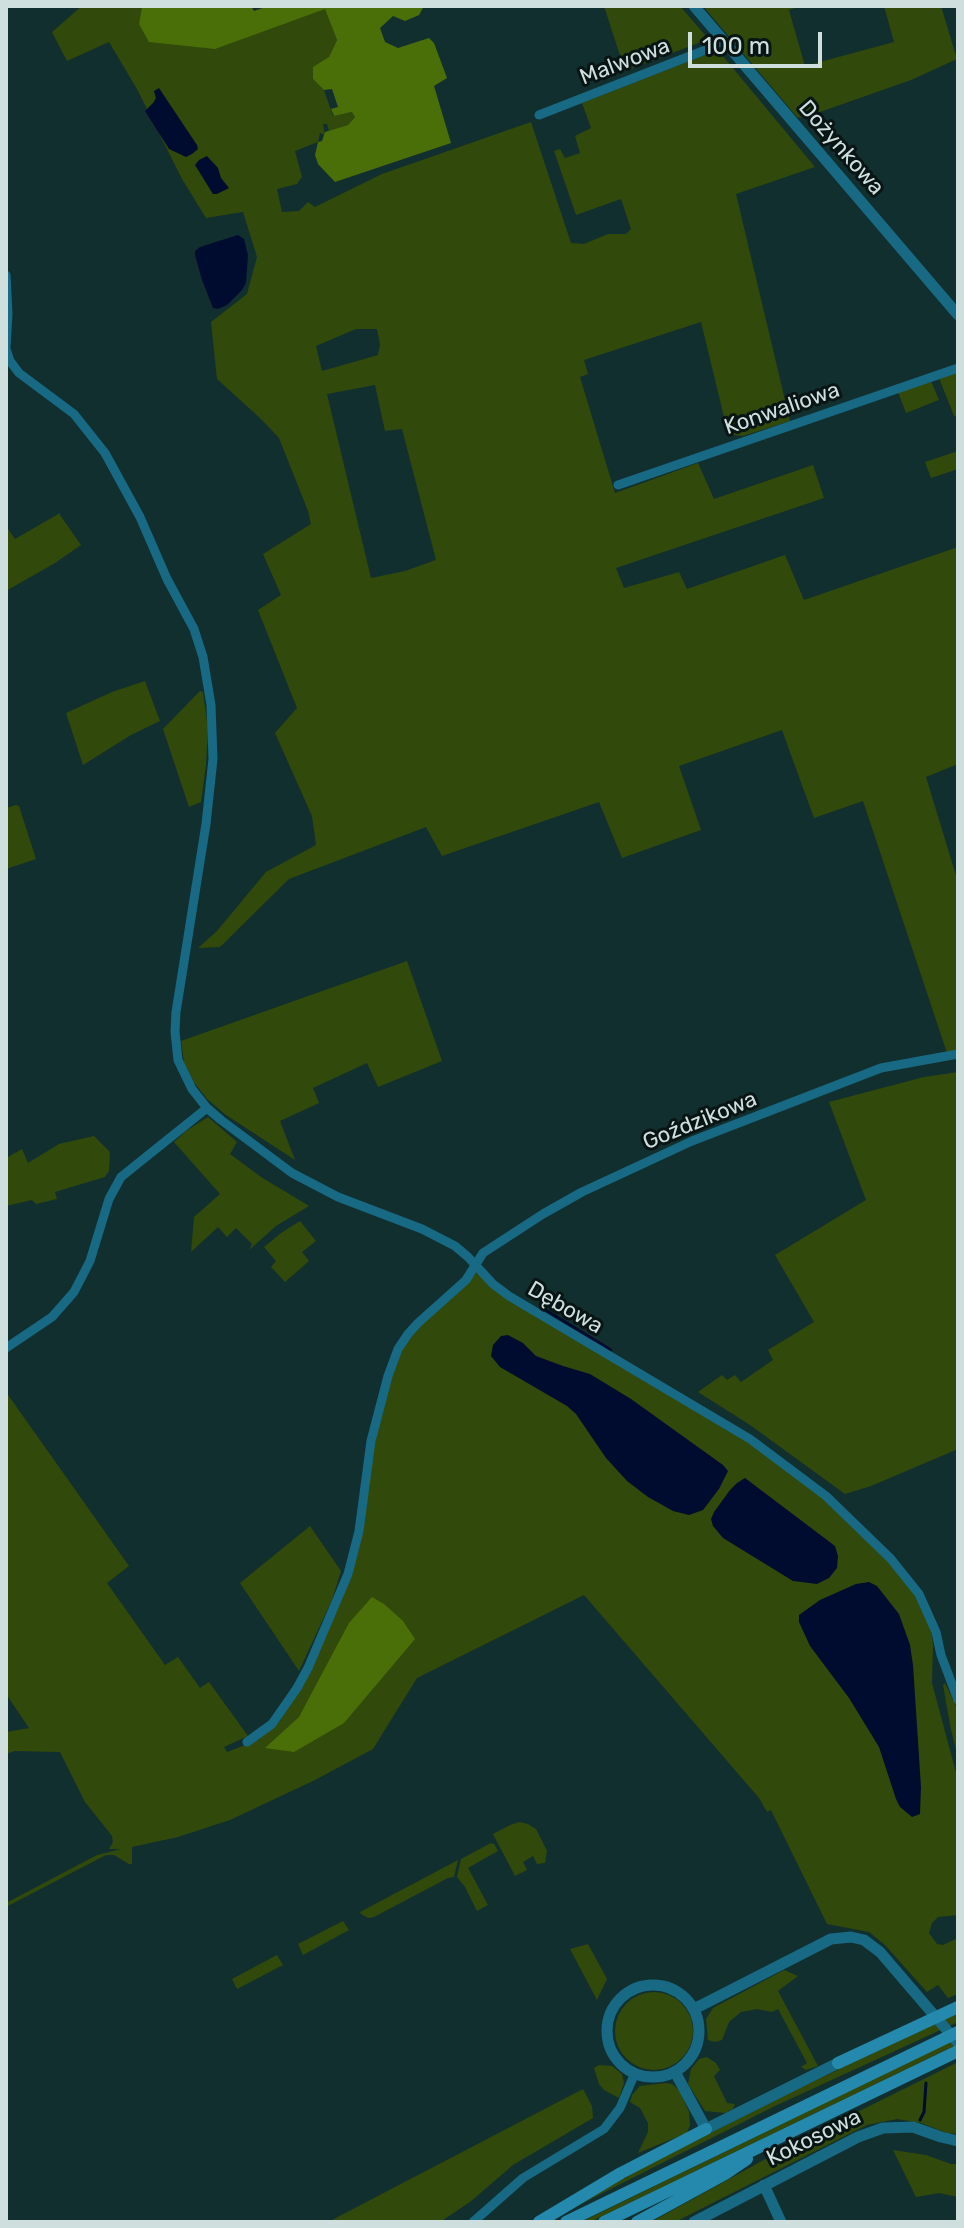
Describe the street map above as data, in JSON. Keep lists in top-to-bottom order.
{
  "streets": {
    "street": [
      "Malwowa",
      "Dożynkowa",
      "Konwaliowa",
      "Goździkowa",
      "Dębowa",
      "Kokosowa"
    ]
  },
  "crossings": [
    ["Malwowa", "Dożynkowa"],
    ["Goździkowa", "Dębowa"]
  ],
  "scale_bar": "100 m"
}
